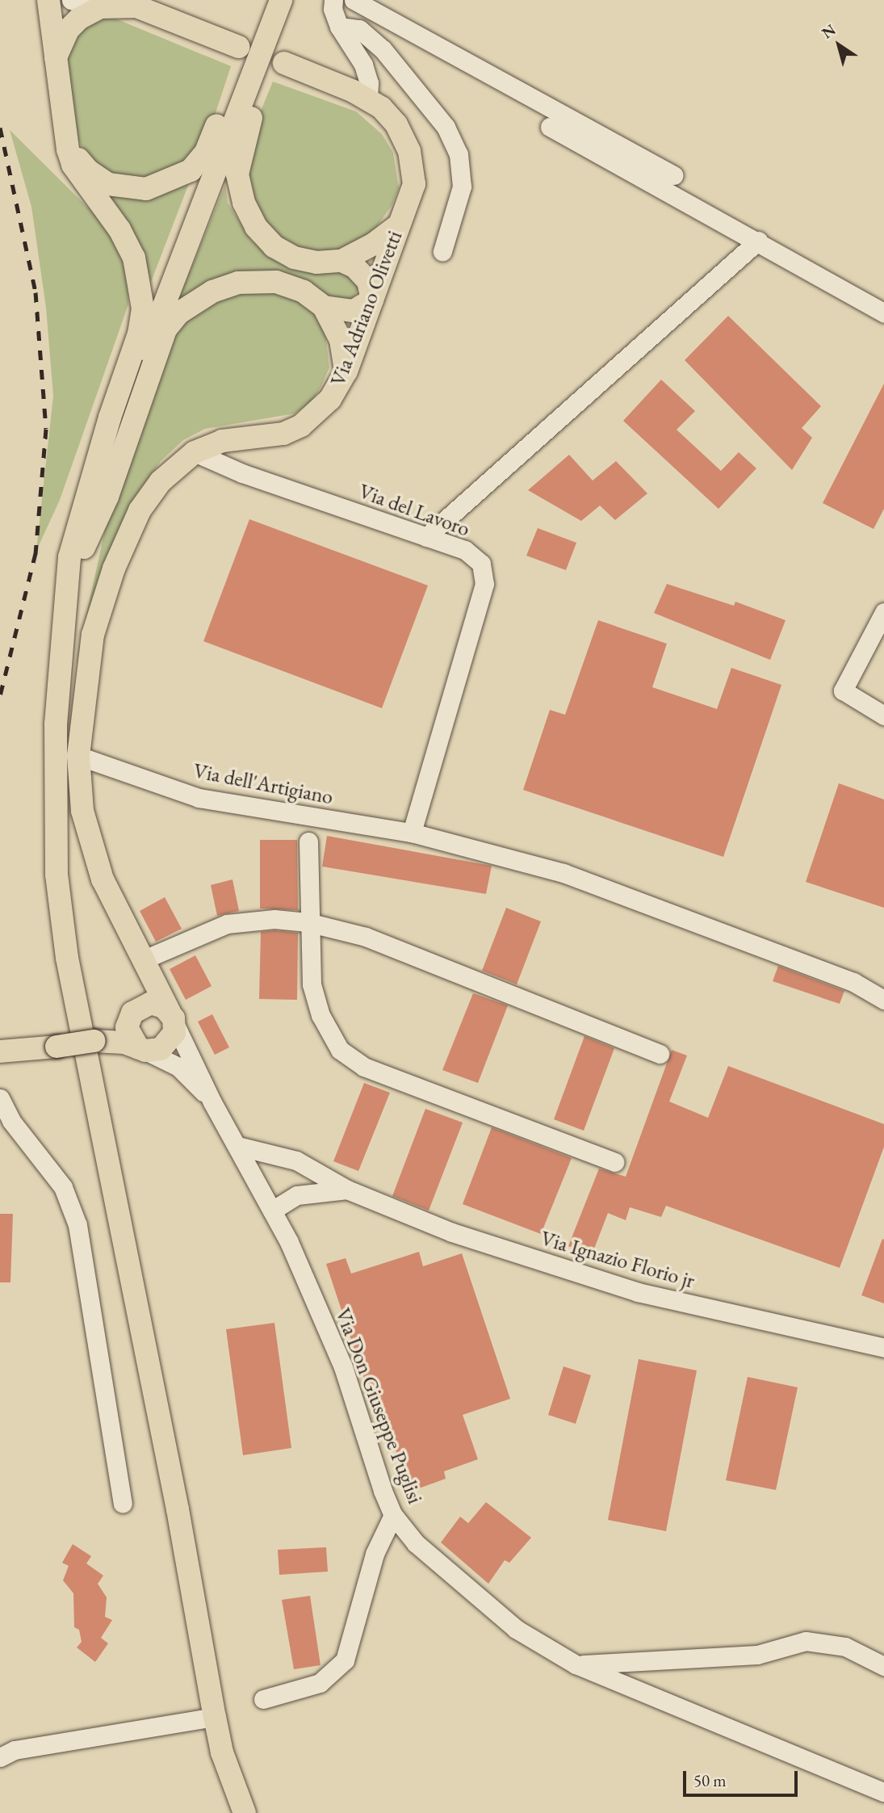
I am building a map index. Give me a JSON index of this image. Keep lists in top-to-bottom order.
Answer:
{
  "streets": {
    "main road": ["Via Adriano Olivetti"],
    "street": [
      "Via del Lavoro",
      "Via dell'Artigiano",
      "Via Ignazio Florio jr",
      "Via Don Giuseppe Puglisi"
    ]
  },
  "crossings": [
    ["Via Adriano Olivetti", "Via del Lavoro"],
    ["Via Adriano Olivetti", "Via dell'Artigiano"],
    ["Via Adriano Olivetti", "Via Don Giuseppe Puglisi"],
    ["Via del Lavoro", "Via dell'Artigiano"],
    ["Via Ignazio Florio jr", "Via Don Giuseppe Puglisi"]
  ],
  "scale_bar": "50 m",
  "north": "top left"
}
